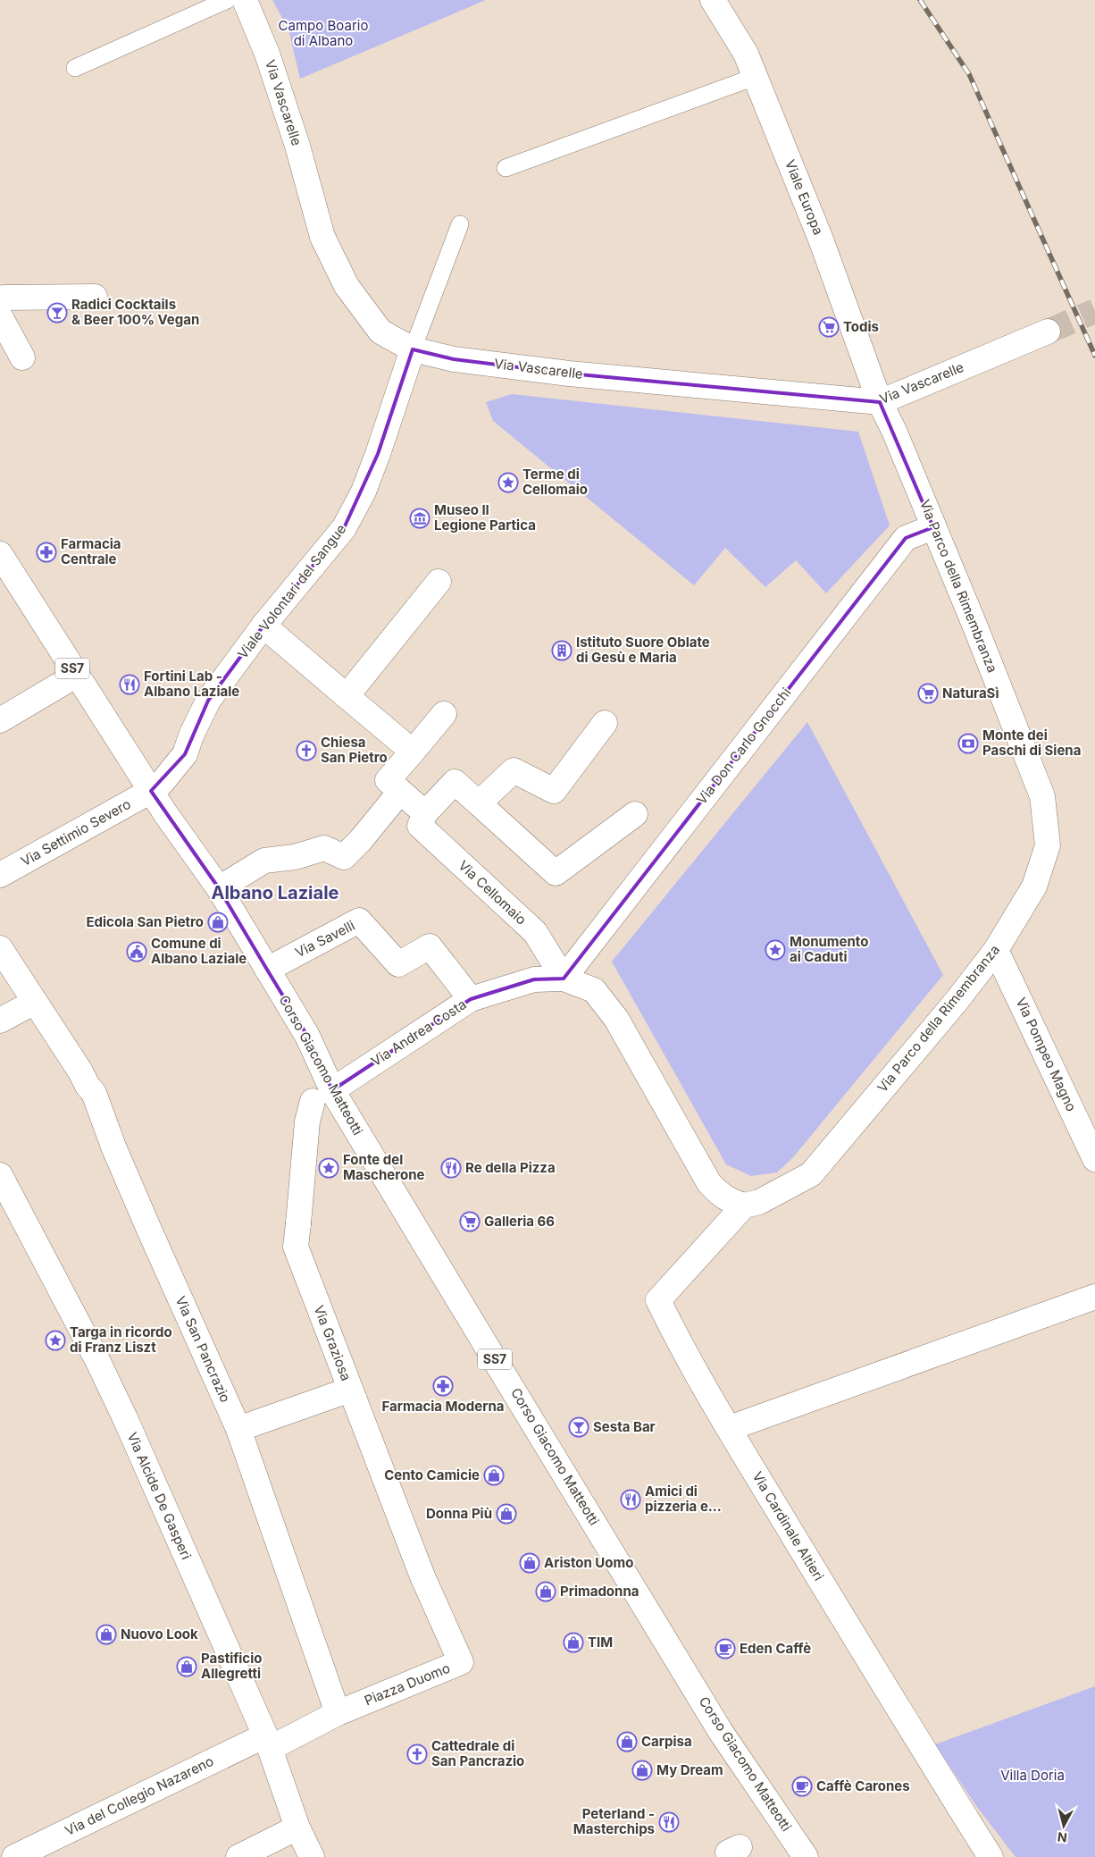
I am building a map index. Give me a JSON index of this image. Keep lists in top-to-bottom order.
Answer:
{
  "streets": {
    "street": [
      "Via Vascarelle",
      "Viale Europa",
      "Via Parco della Rimembranza",
      "Viale Volontari del Sangue",
      "SS7",
      "Via Don Carlo Gnocchi",
      "Via Settimio Severo",
      "Via Cellomaio",
      "Via Savelli",
      "Via Andrea Costa",
      "Via Pompeo Magno",
      "Corso Giacomo Matteotti",
      "Via Graziosa",
      "Via San Pancrazio",
      "Via Alcide De Gasperi",
      "Via Cardinale Altieri",
      "Piazza Duomo",
      "Via del Collegio Nazareno"
    ]
  },
  "crossings": [
    ["Via Vascarelle", "Viale Europa"],
    ["Via Vascarelle", "Via Parco della Rimembranza"],
    ["Via Vascarelle", "Viale Volontari del Sangue"],
    ["Viale Europa", "Via Parco della Rimembranza"],
    ["Via Parco della Rimembranza", "Via Don Carlo Gnocchi"],
    ["Via Parco della Rimembranza", "Via Pompeo Magno"],
    ["Via Parco della Rimembranza", "Via Cardinale Altieri"],
    ["Viale Volontari del Sangue", "SS7"],
    ["Viale Volontari del Sangue", "Via Settimio Severo"],
    ["SS7", "Via Settimio Severo"],
    ["SS7", "Corso Giacomo Matteotti"],
    ["Via Don Carlo Gnocchi", "Via Cellomaio"],
    ["Via Don Carlo Gnocchi", "Via Andrea Costa"],
    ["Via Cellomaio", "Via Andrea Costa"],
    ["Via Savelli", "Via Andrea Costa"],
    ["Via Savelli", "Corso Giacomo Matteotti"],
    ["Via Andrea Costa", "Corso Giacomo Matteotti"],
    ["Via Andrea Costa", "Via Graziosa"],
    ["Corso Giacomo Matteotti", "Via Graziosa"],
    ["Via Graziosa", "Piazza Duomo"],
    ["Via San Pancrazio", "Piazza Duomo"],
    ["Via Alcide De Gasperi", "Piazza Duomo"],
    ["Via Alcide De Gasperi", "Via del Collegio Nazareno"],
    ["Piazza Duomo", "Via del Collegio Nazareno"]
  ],
  "districts": ["Albano Laziale"],
  "parks": ["Campo Boario di Albano", "Villa Doria"],
  "places": {
    "bar": ["Radici Cocktails & Beer 100% Vegan", "Sesta Bar"],
    "supermarket": ["Todis", "NaturaSì", "Galleria 66"],
    "place": [
      "Terme di Cellomaio",
      "Monumento ai Caduti",
      "Fonte del Mascherone",
      "Targa in ricordo di Franz Liszt"
    ],
    "museum": ["Museo II Legione Partica"],
    "pharmacy": ["Farmacia Centrale", "Farmacia Moderna"],
    "building": ["Istituto Suore Oblate di Gesù e Maria"],
    "restaurant": [
      "Fortini Lab - Albano Laziale",
      "Re della Pizza",
      "Amici di pizzeria e...",
      "Peterland - Masterchips"
    ],
    "bank": ["Monte dei Paschi di Siena"],
    "church": ["Chiesa San Pietro", "Cattedrale di San Pancrazio"],
    "shop": [
      "Edicola San Pietro",
      "Cento Camicie",
      "Donna Più",
      "Ariston Uomo",
      "Primadonna",
      "Nuovo Look",
      "TIM",
      "Pastificio Allegretti",
      "Carpisa",
      "My Dream"
    ],
    "public building": ["Comune di Albano Laziale"],
    "cafe": ["Eden Caffè", "Caffè Carones"]
  },
  "north": "bottom"
}
